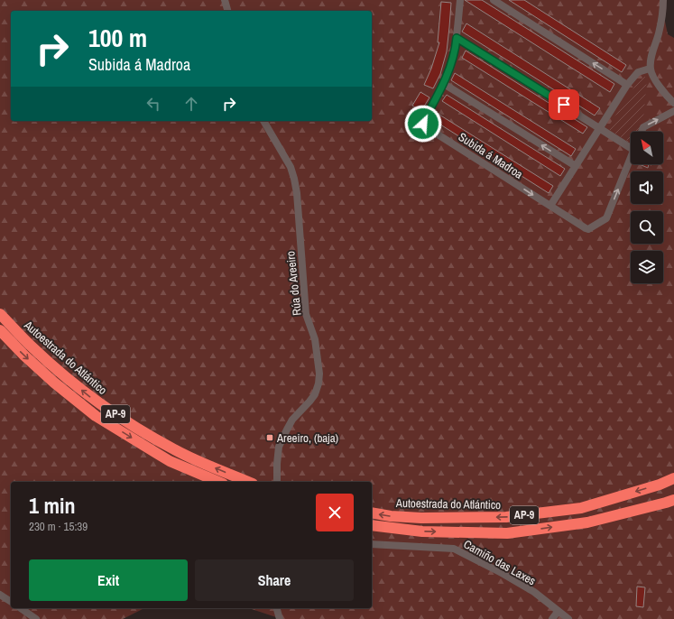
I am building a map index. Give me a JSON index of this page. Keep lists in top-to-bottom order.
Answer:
{
  "streets": {
    "highway": ["Autoestrada do Atlántico", "AP-9"],
    "street": ["Subida á Madroa", "Rúa do Areeiro", "Camiño das Laxes"]
  },
  "places": {
    "transit": ["Areeiro, (baja)"]
  },
  "north": "top left",
  "page": {
    "turn": ["100 m", "Subida á Madroa"],
    "heading": ["1 min", "230 m · 15:39"],
    "buttons": ["Exit", "Share"]
  }
}
